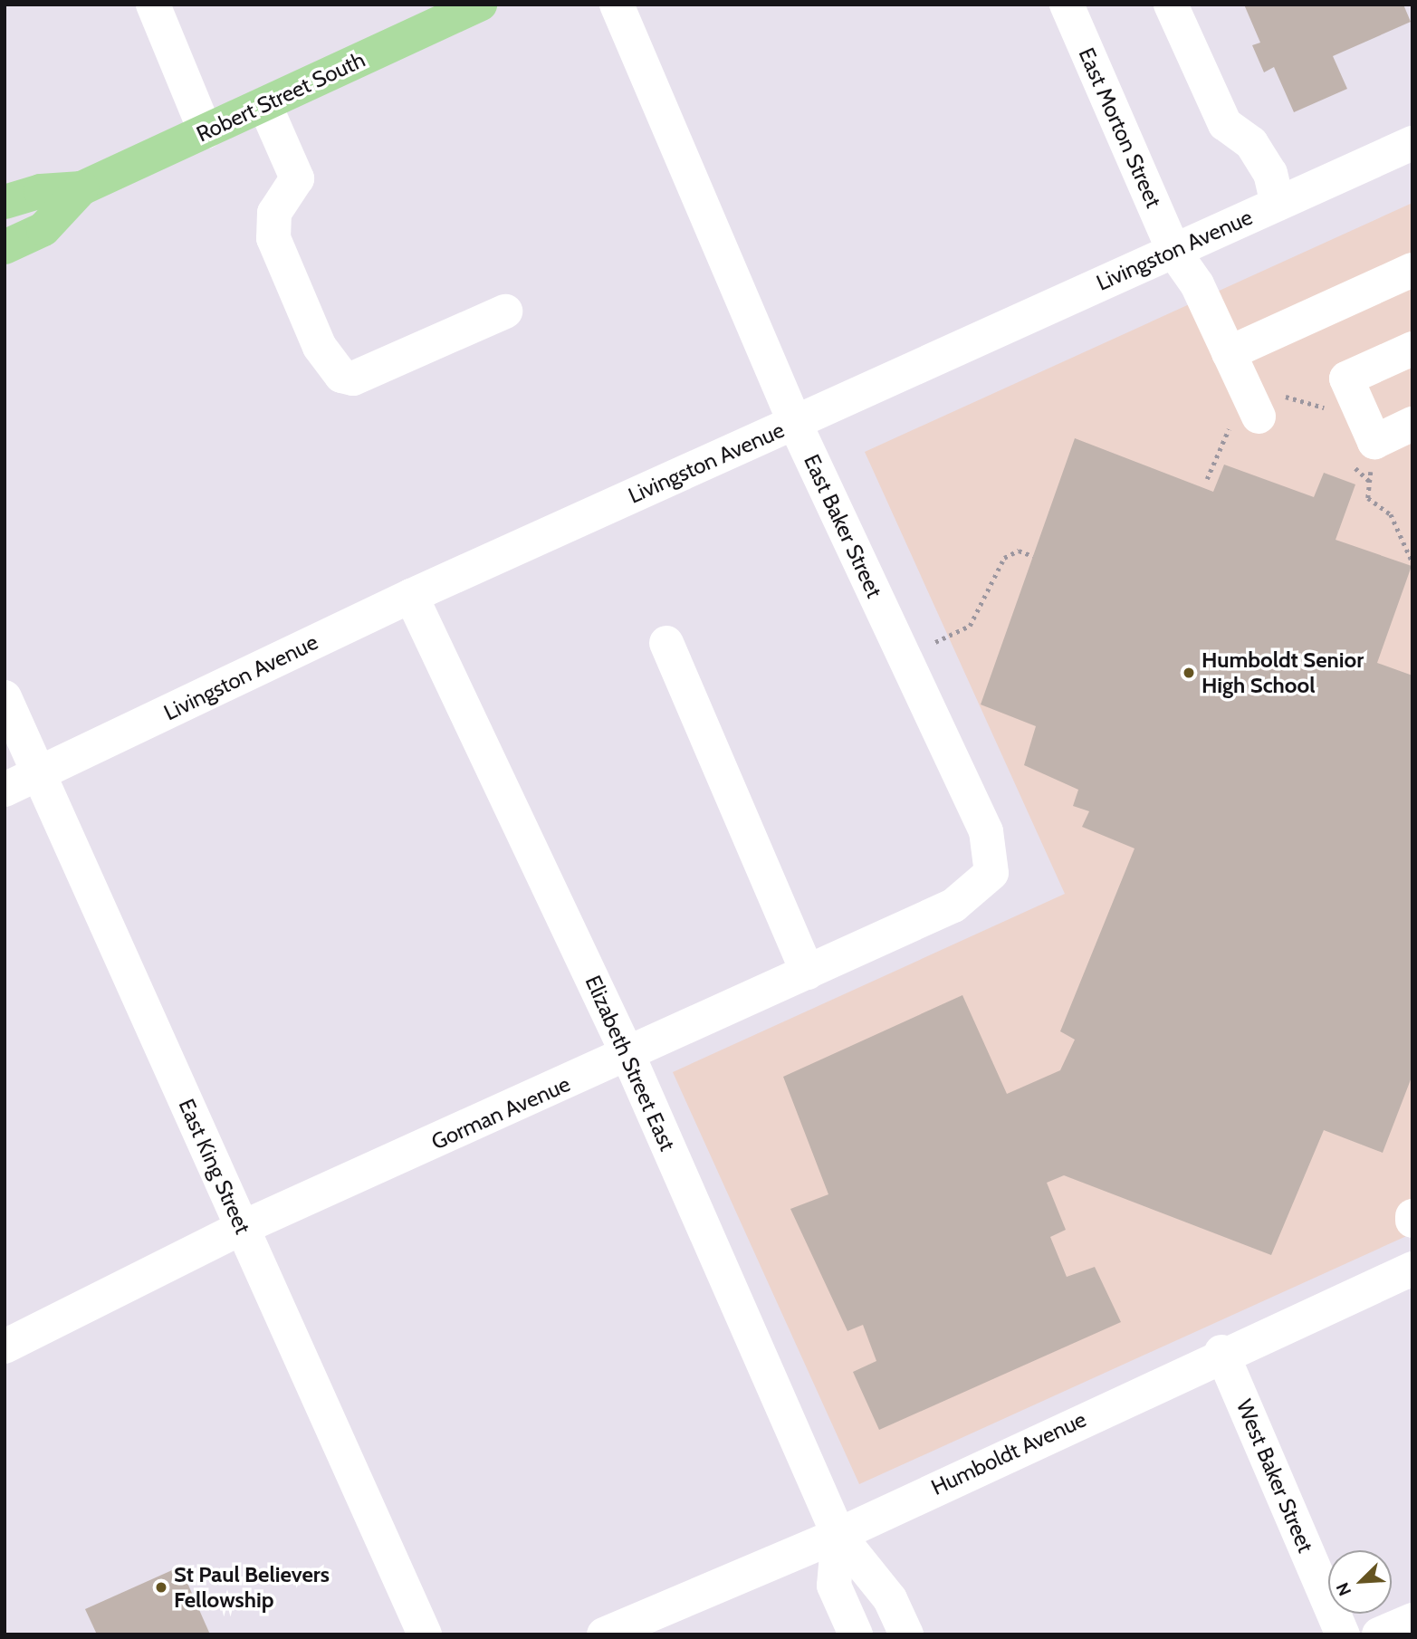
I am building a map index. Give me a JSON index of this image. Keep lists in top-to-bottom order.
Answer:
{
  "streets": {
    "main road": ["Robert Street South"],
    "street": [
      "East Morton Street",
      "Livingston Avenue",
      "East Baker Street",
      "Elizabeth Street East",
      "Gorman Avenue",
      "East King Street",
      "Humboldt Avenue",
      "West Baker Street"
    ]
  },
  "crossings": [
    ["East Morton Street", "Livingston Avenue"],
    ["Livingston Avenue", "East Baker Street"],
    ["Livingston Avenue", "Elizabeth Street East"],
    ["Livingston Avenue", "East King Street"],
    ["East Baker Street", "Gorman Avenue"],
    ["Elizabeth Street East", "Gorman Avenue"],
    ["Elizabeth Street East", "Humboldt Avenue"],
    ["Gorman Avenue", "East King Street"],
    ["Humboldt Avenue", "West Baker Street"]
  ],
  "places": ["Humboldt Senior High School", "St Paul Believers Fellowship"],
  "north": "bottom left"
}
